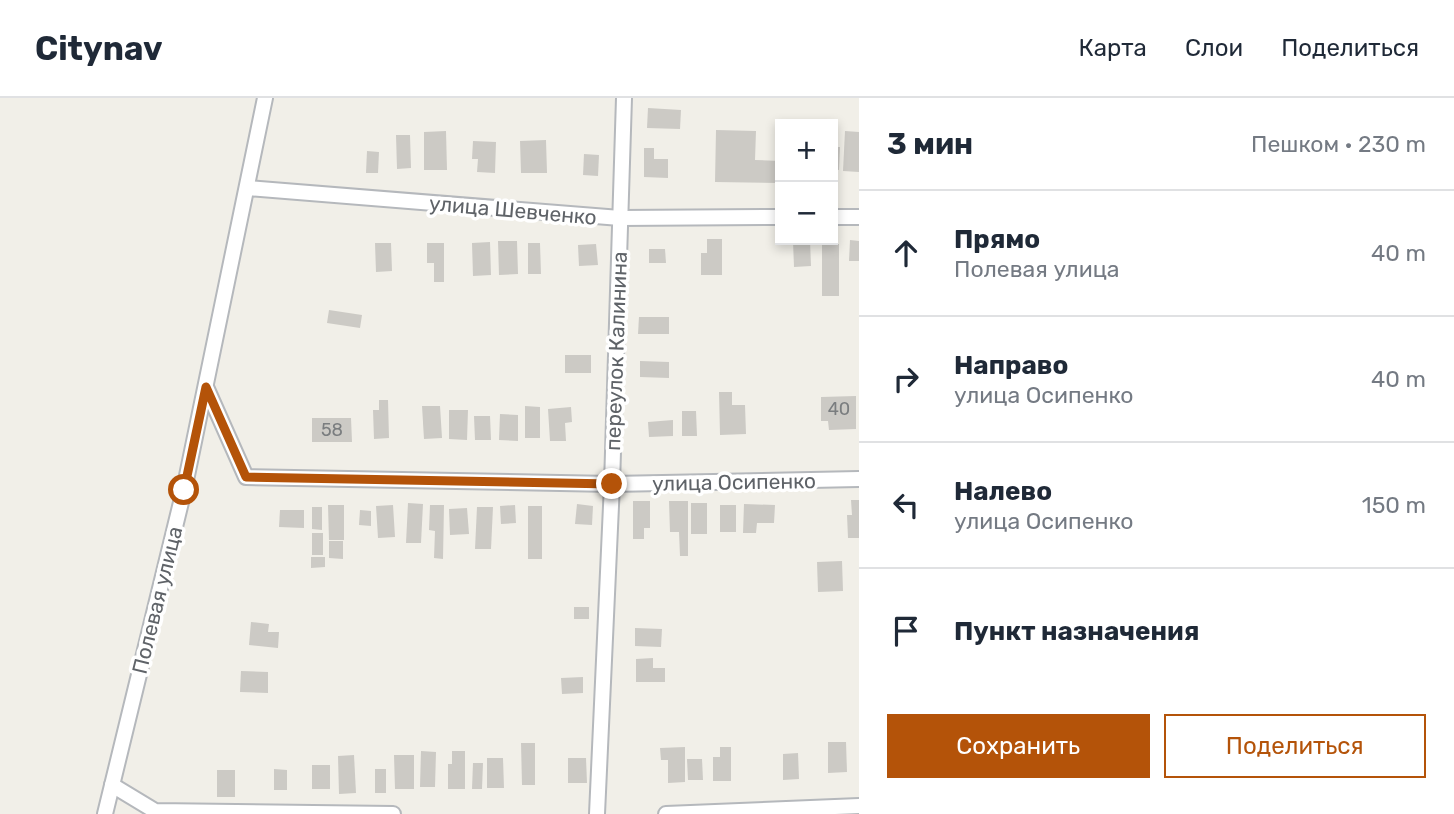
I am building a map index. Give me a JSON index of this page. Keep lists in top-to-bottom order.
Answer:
{
  "streets": {
    "street": [
      "улица Шевченко",
      "переулок Калинина",
      "улица Осипенко",
      "Полевая улица"
    ]
  },
  "crossings": [
    ["улица Шевченко", "переулок Калинина"],
    ["улица Шевченко", "Полевая улица"],
    ["переулок Калинина", "улица Осипенко"],
    ["улица Осипенко", "Полевая улица"]
  ],
  "house_numbers": ["40", "58"],
  "page": {
    "header": "Citynav",
    "nav": ["Карта", "Слои", "Поделиться"],
    "heading": ["3 мин", "Пешком · 230 m"],
    "map_buttons": ["+", "−"],
    "list": [
      ["Прямо", "Полевая улица", "40 m"],
      ["Направо", "улица Осипенко", "40 m"],
      ["Налево", "улица Осипенко", "150 m"],
      "Пункт назначения"
    ],
    "buttons": ["Сохранить", "Поделиться"]
  }
}
